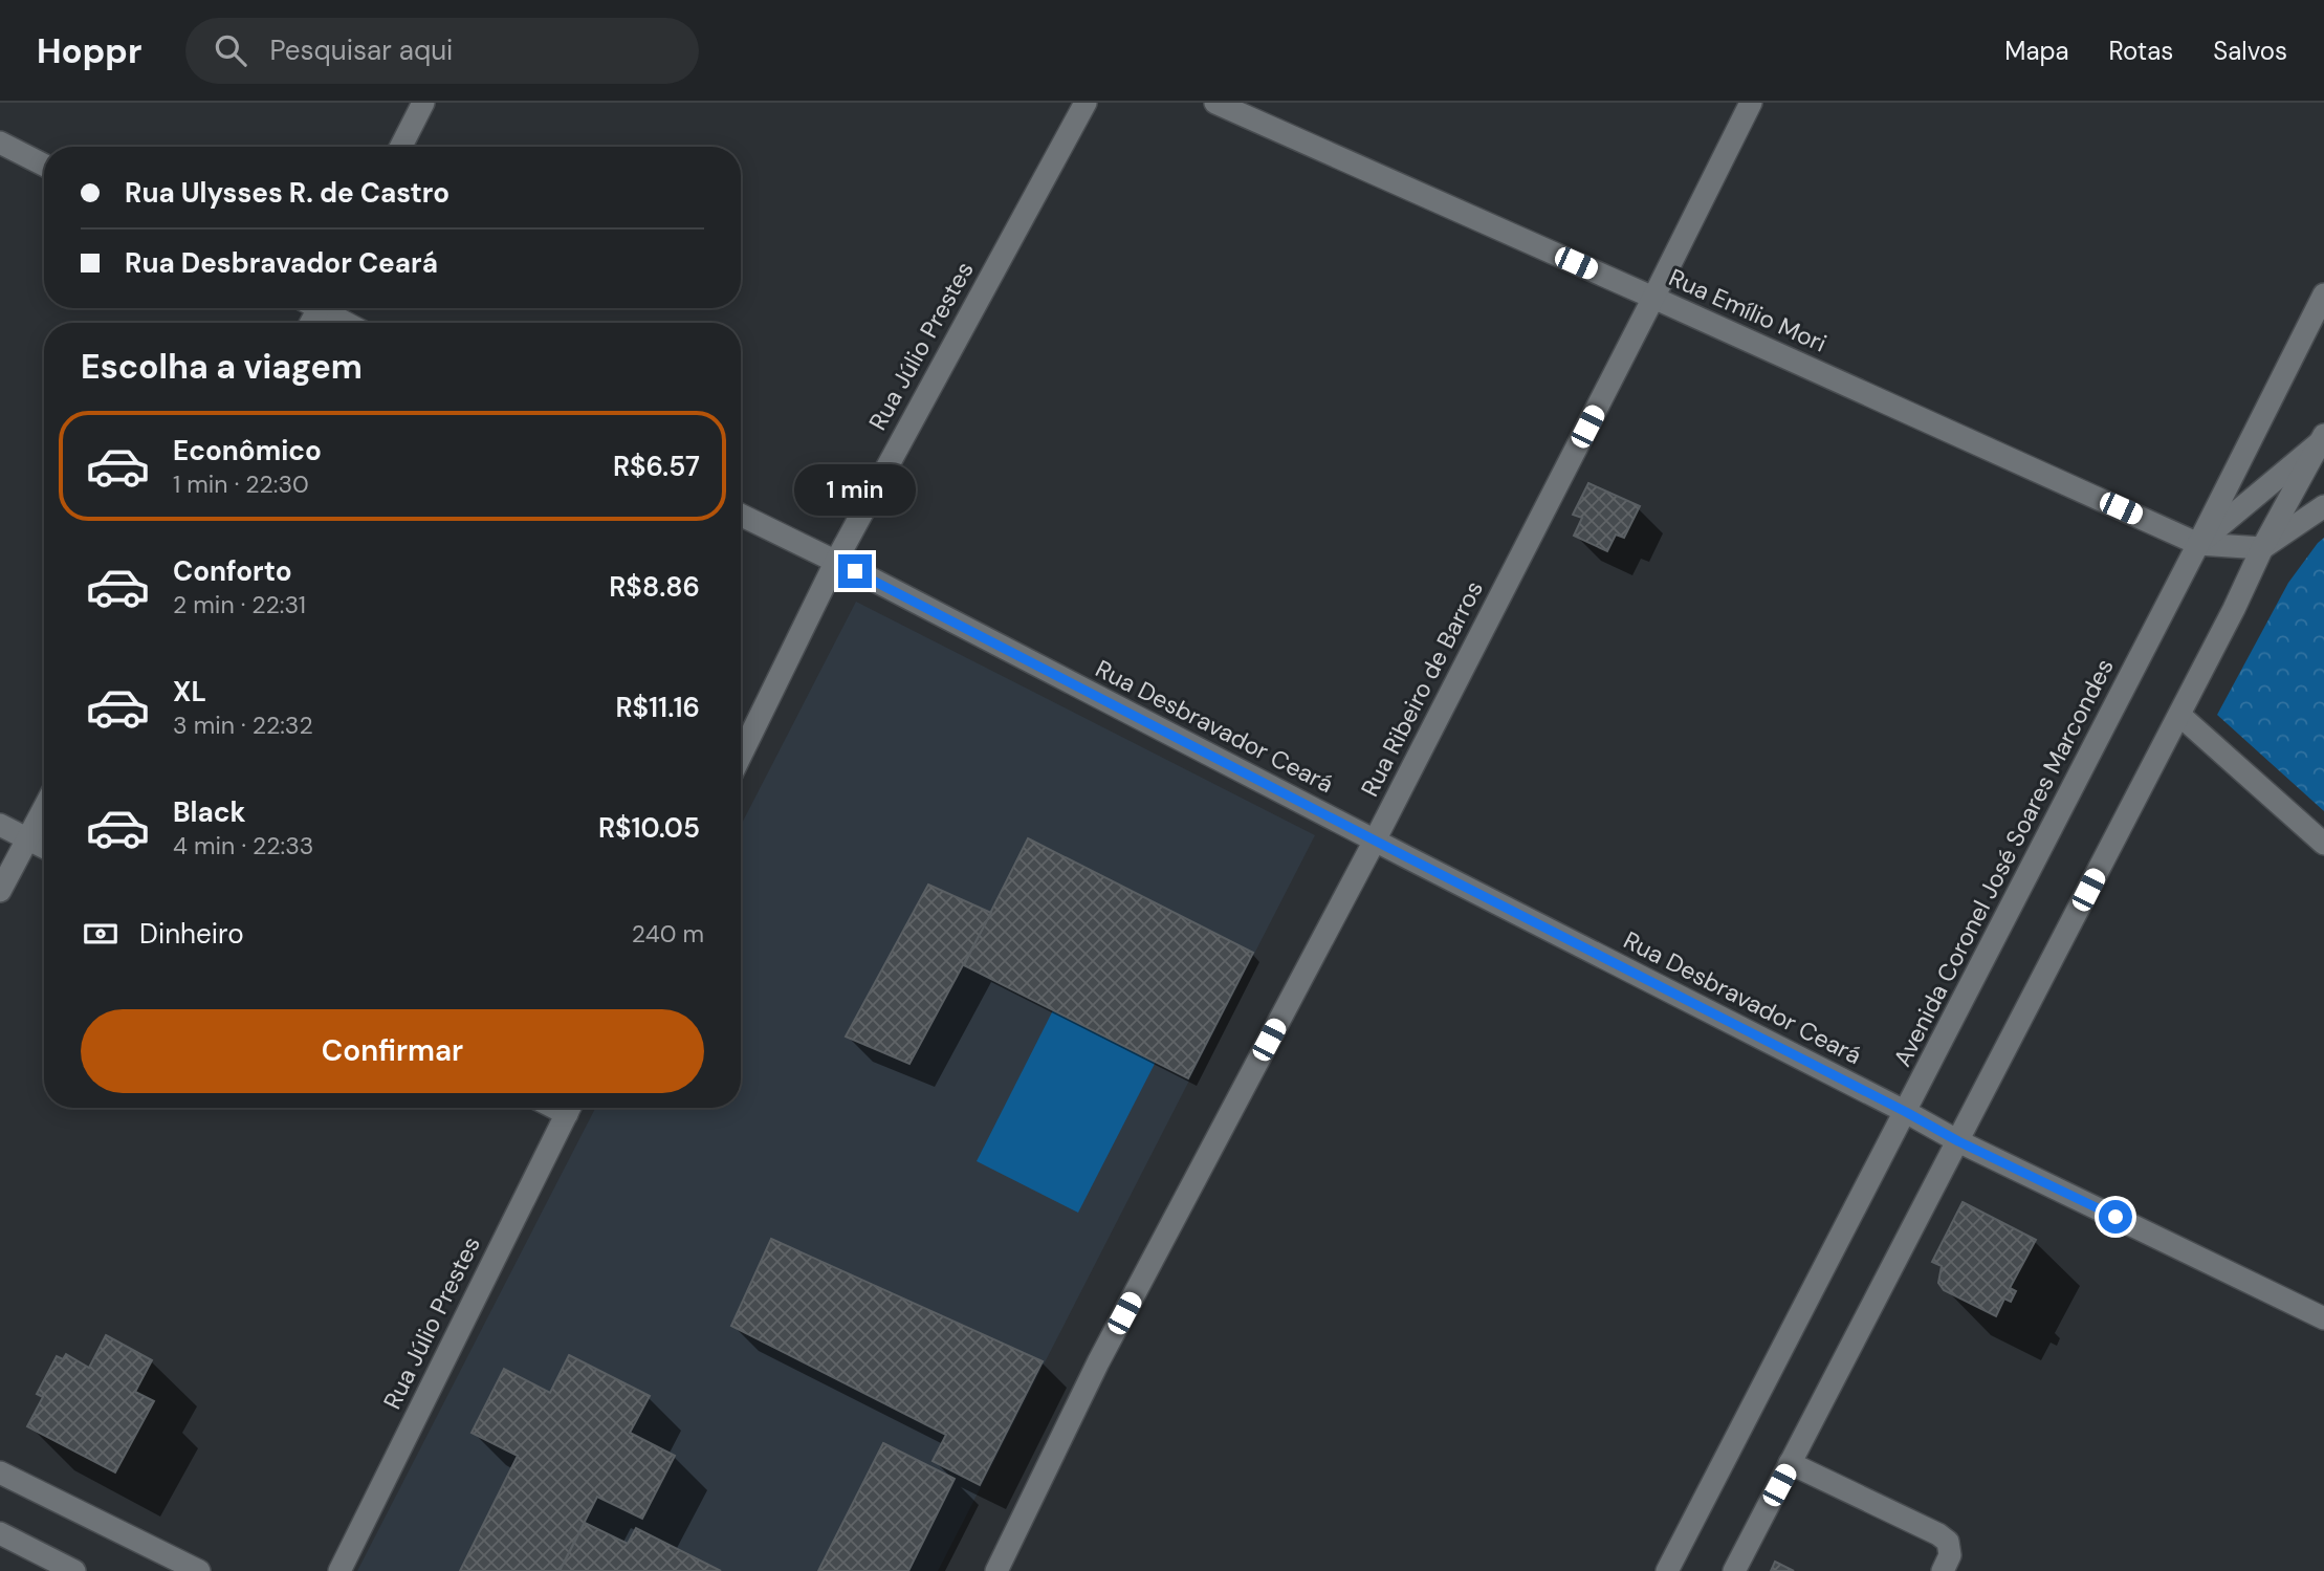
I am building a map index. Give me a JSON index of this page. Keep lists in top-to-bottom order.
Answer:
{
  "streets": {
    "street": [
      "Rua Emílio Mori",
      "Rua Júlio Prestes",
      "Rua Ribeiro de Barros",
      "Rua Desbravador Ceará",
      "Avenida Coronel José Soares Marcondes"
    ]
  },
  "crossings": [
    ["Rua Emílio Mori", "Rua Ribeiro de Barros"],
    ["Rua Emílio Mori", "Avenida Coronel José Soares Marcondes"],
    ["Rua Júlio Prestes", "Rua Desbravador Ceará"],
    ["Rua Ribeiro de Barros", "Rua Desbravador Ceará"],
    ["Rua Desbravador Ceará", "Avenida Coronel José Soares Marcondes"]
  ],
  "page": {
    "header": "Hoppr",
    "search": "Pesquisar aqui",
    "nav": ["Mapa", "Rotas", "Salvos"],
    "banner": ["Rua Ulysses R. de Castro", "Rua Desbravador Ceará"],
    "heading": "Escolha a viagem",
    "list": [
      {
        "name": "Econômico",
        "note": "1 min · 22:30",
        "value": "R$6.57"
      },
      {
        "name": "Conforto",
        "note": "2 min · 22:31",
        "value": "R$8.86"
      },
      {
        "name": "XL",
        "note": "3 min · 22:32",
        "value": "R$11.16"
      },
      {
        "name": "Black",
        "note": "4 min · 22:33",
        "value": "R$10.05"
      }
    ],
    "bubble": "1 min",
    "pay": ["Dinheiro", "240 m"],
    "buttons": "Confirmar"
  }
}
